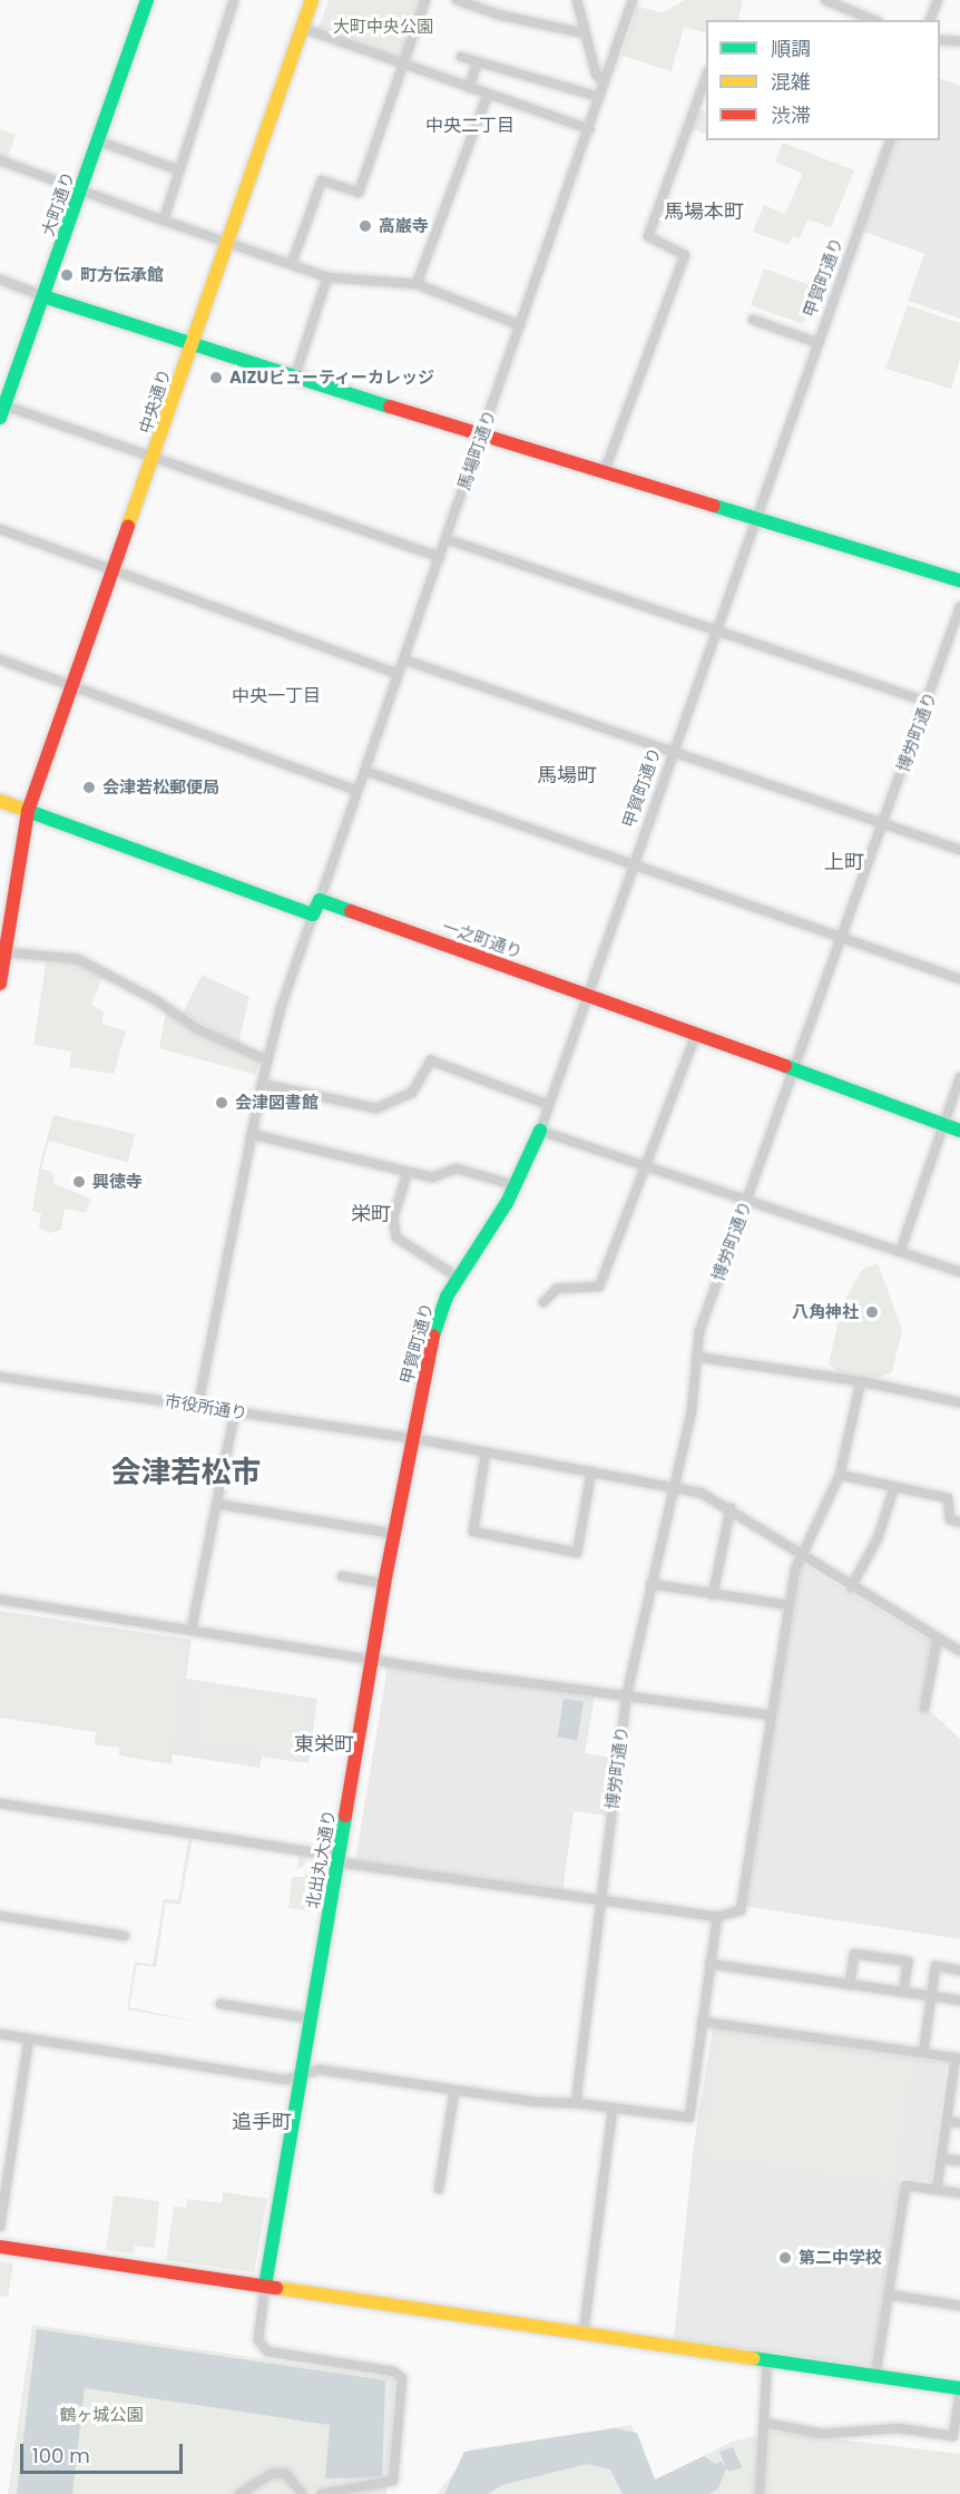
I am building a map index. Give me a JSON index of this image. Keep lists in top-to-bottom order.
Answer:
{
  "streets": {
    "main road": [
      "大町通り",
      "甲賀町通り",
      "中央通り",
      "一之町通り",
      "北出丸大通り"
    ],
    "street": ["馬場町通り", "博労町通り", "市役所通り"]
  },
  "crossings": [
    ["甲賀町通り", "一之町通り"],
    ["甲賀町通り", "市役所通り"],
    ["甲賀町通り", "北出丸大通り"],
    ["馬場町通り", "一之町通り"],
    ["博労町通り", "一之町通り"],
    ["博労町通り", "市役所通り"],
    ["市役所通り", "北出丸大通り"]
  ],
  "districts": [
    "中央二丁目",
    "馬場本町",
    "中央一丁目",
    "馬場町",
    "上町",
    "栄町",
    "会津若松市",
    "東栄町",
    "追手町"
  ],
  "parks": ["大町中央公園", "鶴ヶ城公園"],
  "places": [
    "高巌寺",
    "町方伝承館",
    "AIZUビューティーカレッジ",
    "会津若松郵便局",
    "会津図書館",
    "興徳寺",
    "八角神社",
    "第二中学校"
  ],
  "legend": ["順調", "混雑", "渋滞"],
  "scale_bar": "100 m"
}
